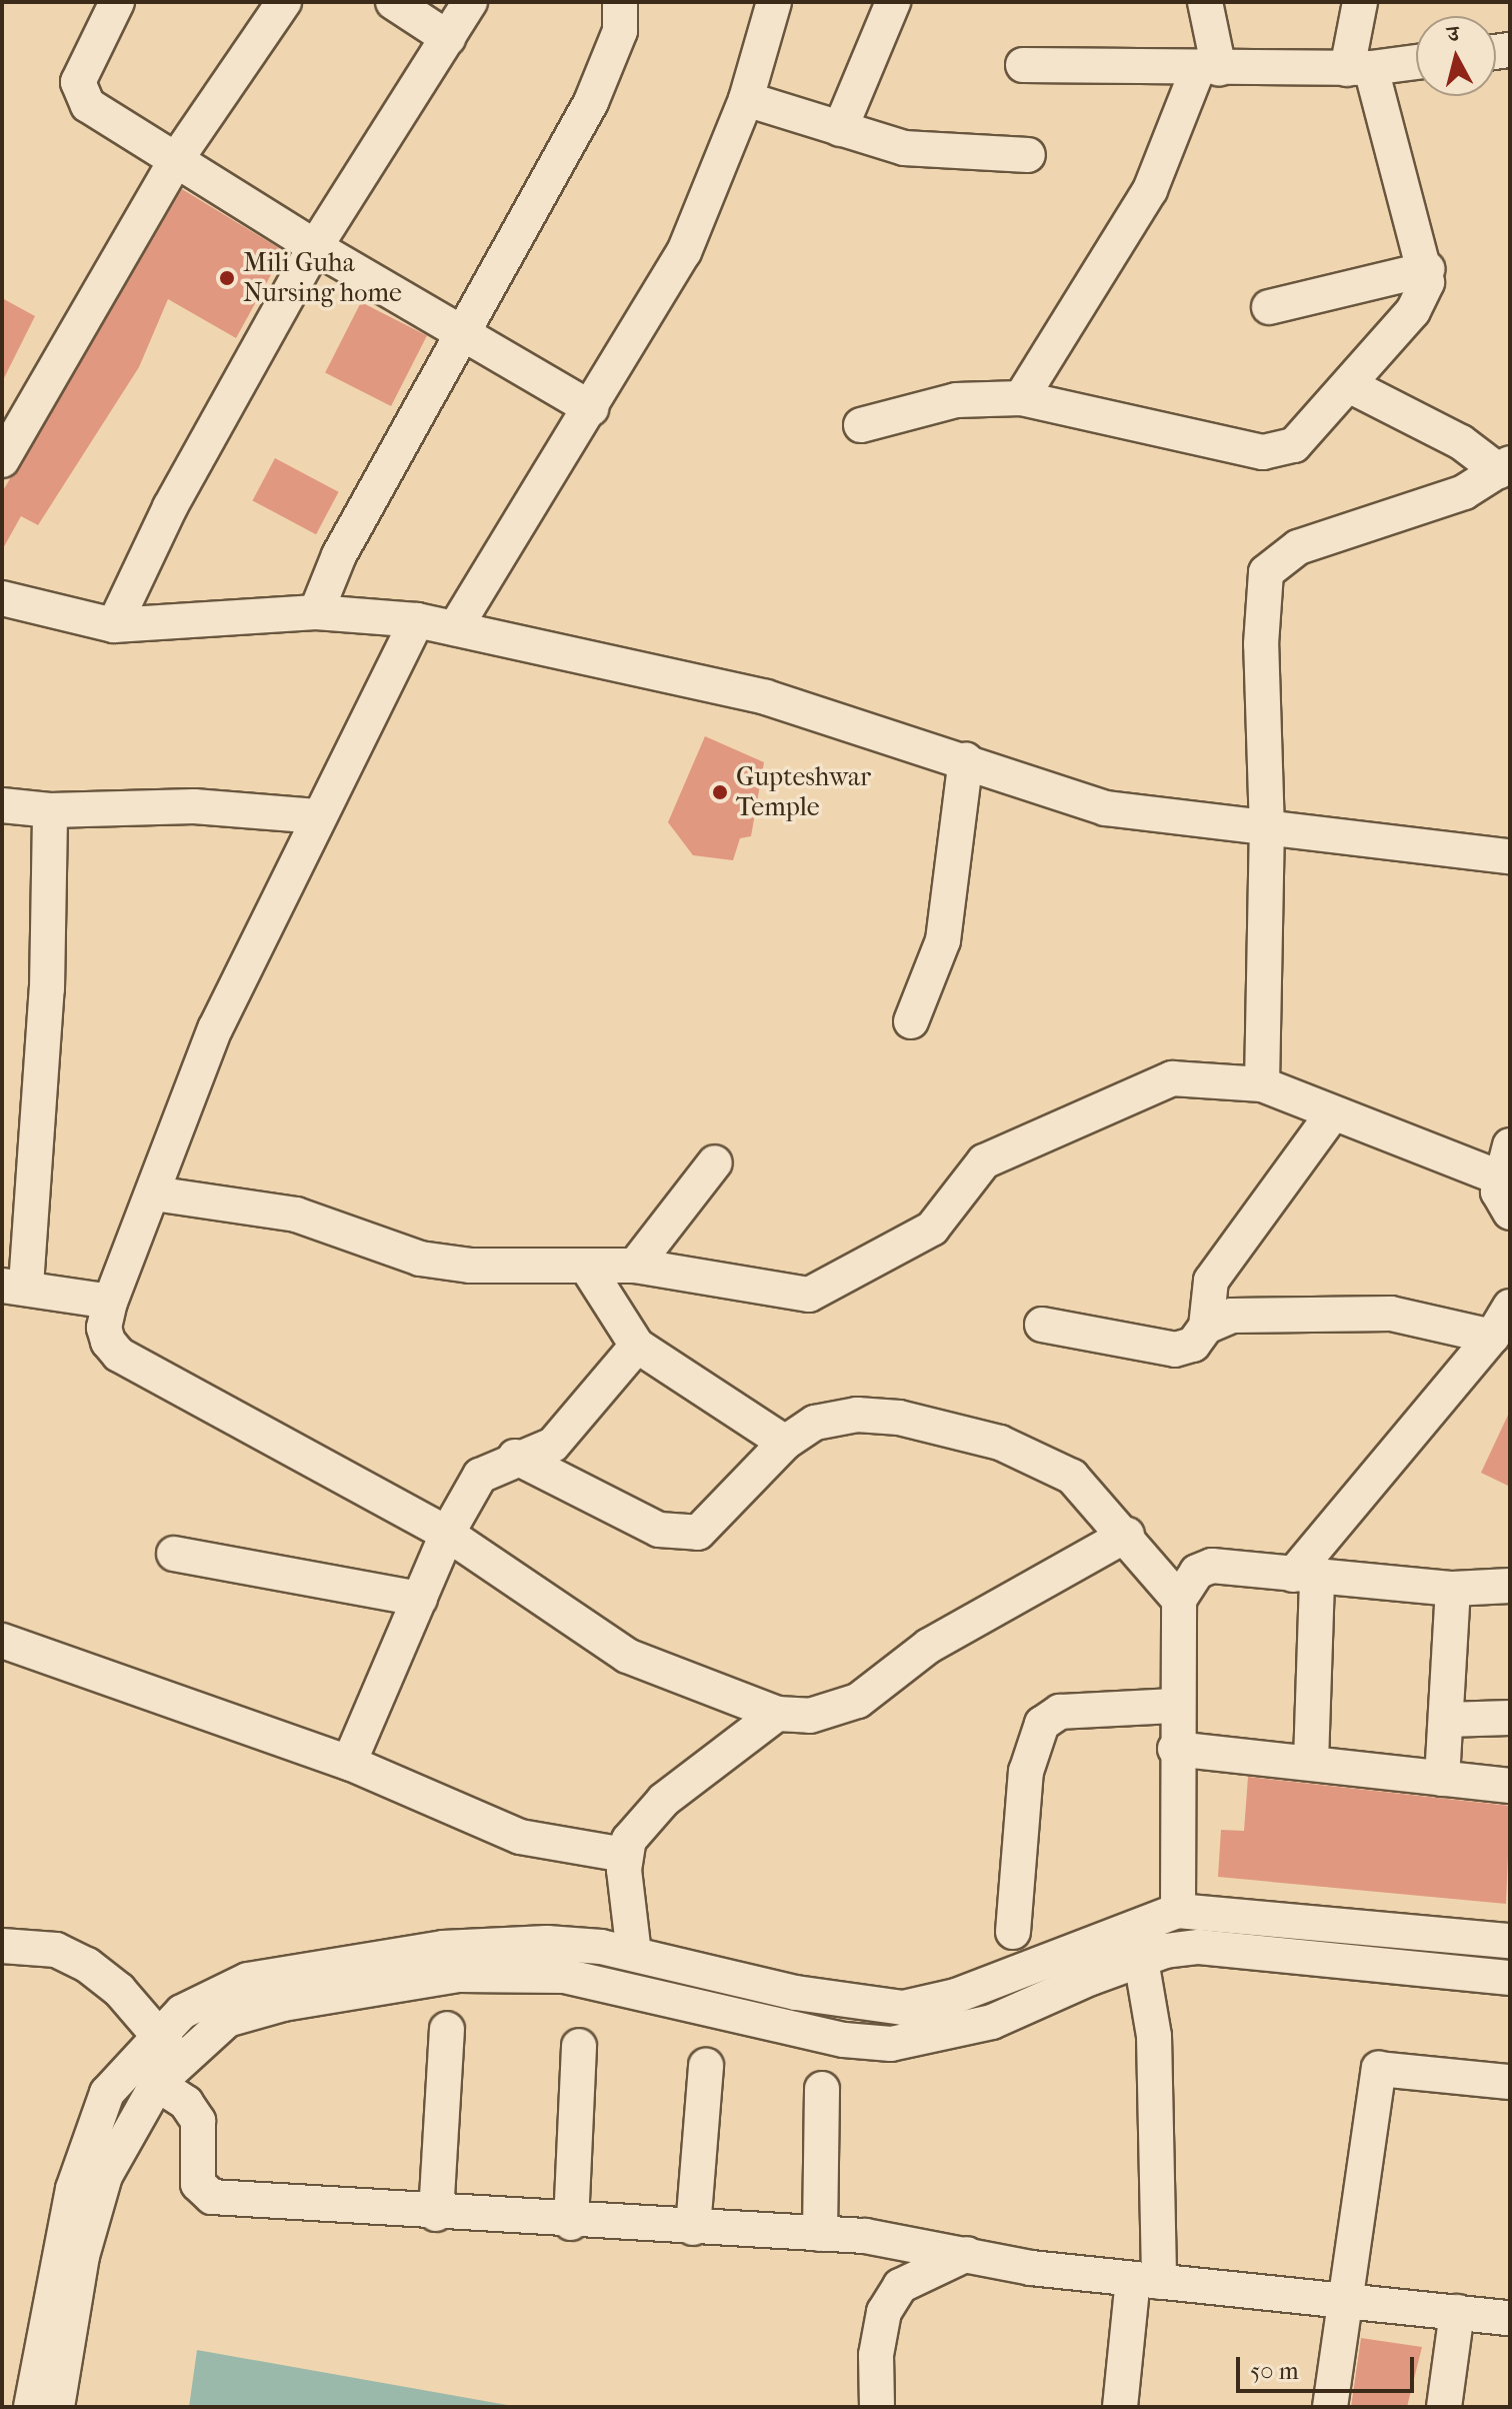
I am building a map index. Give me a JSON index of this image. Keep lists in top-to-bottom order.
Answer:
{
  "places": ["Mili Guha Nursing home", "Gupteshwar Temple"],
  "scale_bar": "50 m",
  "north": "top"
}
